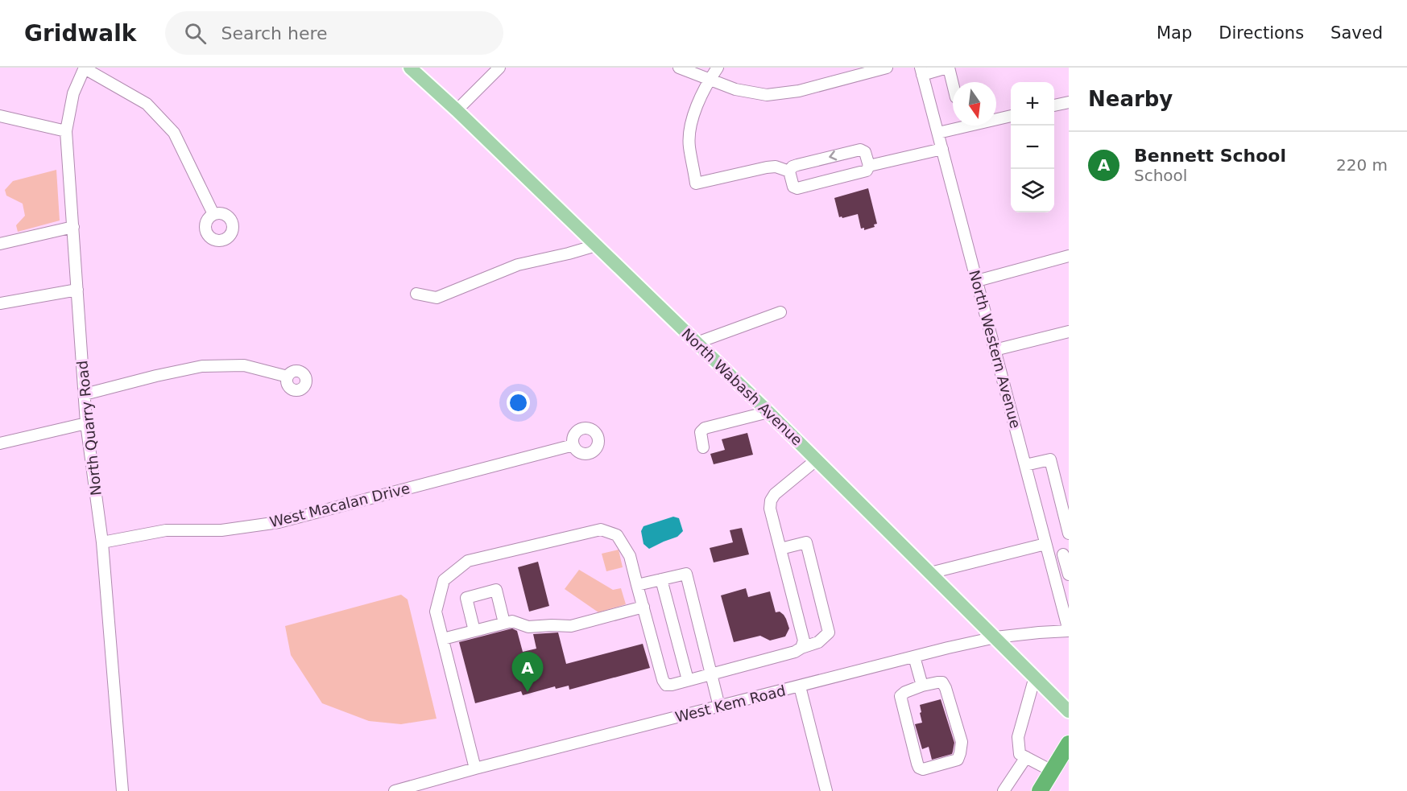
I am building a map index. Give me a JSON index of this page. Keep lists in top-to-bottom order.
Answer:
{
  "streets": {
    "main road": ["North Wabash Avenue"],
    "street": [
      "North Western Avenue",
      "North Quarry Road",
      "West Macalan Drive",
      "West Kem Road"
    ]
  },
  "crossings": [
    ["North Western Avenue", "West Kem Road"],
    ["North Wabash Avenue", "West Kem Road"],
    ["North Quarry Road", "West Macalan Drive"]
  ],
  "north": "bottom",
  "page": {
    "header": "Gridwalk",
    "search": "Search here",
    "nav": ["Map", "Directions", "Saved"],
    "heading": "Nearby",
    "map_buttons": ["+", "−"],
    "list": [
      {
        "mark": "A",
        "name": "Bennett School",
        "note": "School",
        "value": "220 m"
      }
    ],
    "pins": "A"
  }
}
